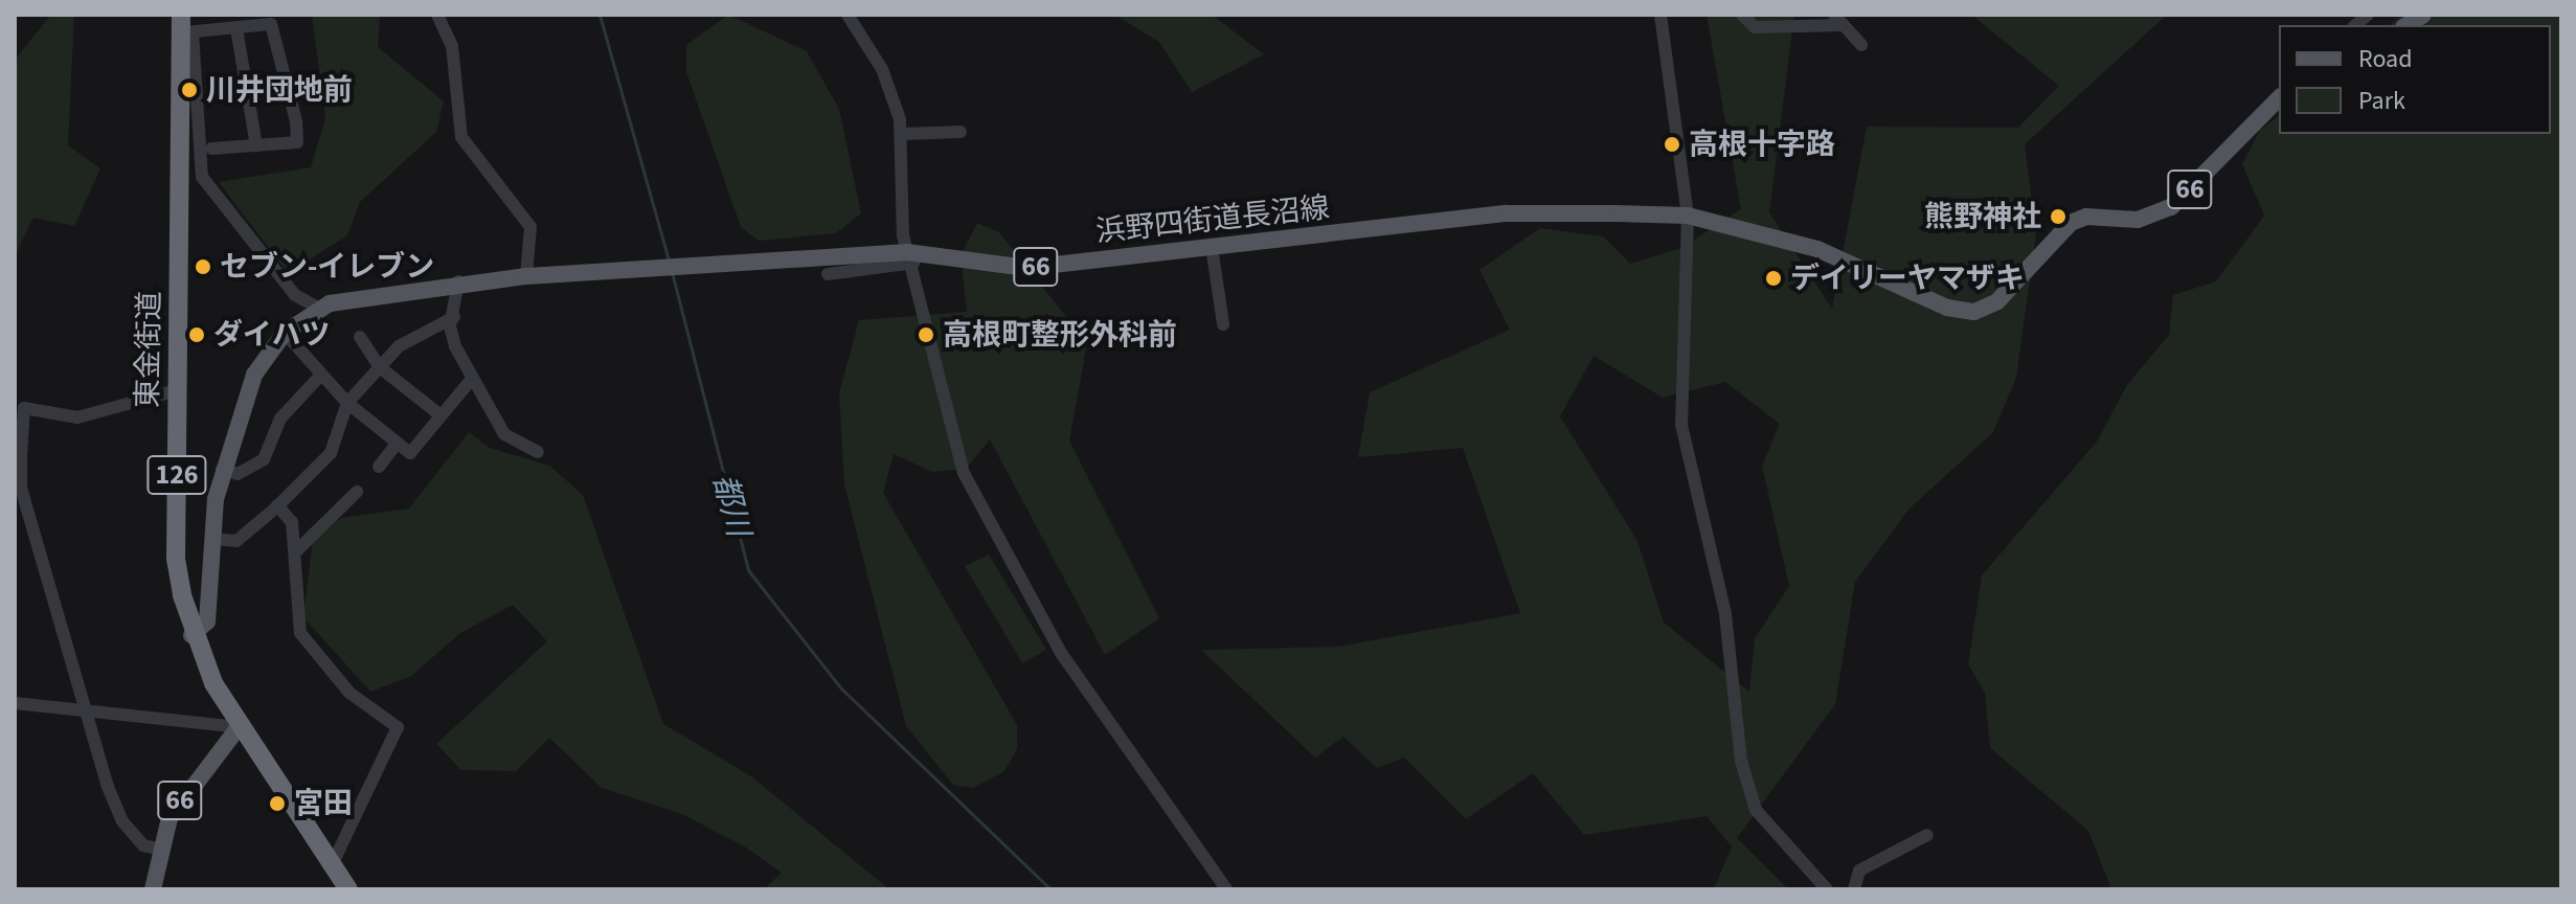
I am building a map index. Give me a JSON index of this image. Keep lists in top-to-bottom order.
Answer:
{
  "streets": {
    "highway": ["東金街道", "126"],
    "main road": ["66", "浜野四街道長沼線"]
  },
  "crossings": [
    ["66", "東金街道"],
    ["浜野四街道長沼線", "東金街道"]
  ],
  "water": ["都川"],
  "places": [
    "川井団地前",
    "高根十字路",
    "熊野神社",
    "セブン-イレブン",
    "デイリーヤマザキ",
    "ダイハツ",
    "高根町整形外科前",
    "宮田"
  ],
  "legend": ["Road", "Park"]
}
